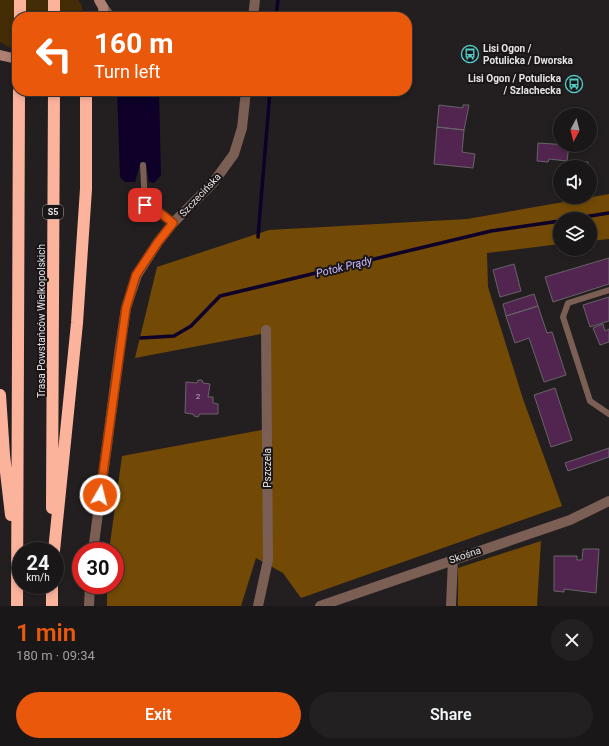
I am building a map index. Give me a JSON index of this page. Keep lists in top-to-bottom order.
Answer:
{
  "streets": {
    "highway": ["S5", "Trasa Powstańców Wielkopolskich"],
    "street": ["Szczecińska", "Pszczela", "Skośna"]
  },
  "water": ["Potok Prądy"],
  "places": {
    "bus stop": ["Lisi Ogon / Potulicka / Dworska", "Lisi Ogon / Potulicka / Szlachecka"]
  },
  "house_numbers": ["2"],
  "north": "bottom",
  "page": {
    "turn": ["160 m", "Turn left"],
    "speed": "24 km/h",
    "limit": "30",
    "heading": ["1 min", "180 m · 09:34"],
    "buttons": ["Exit", "Share"]
  }
}
